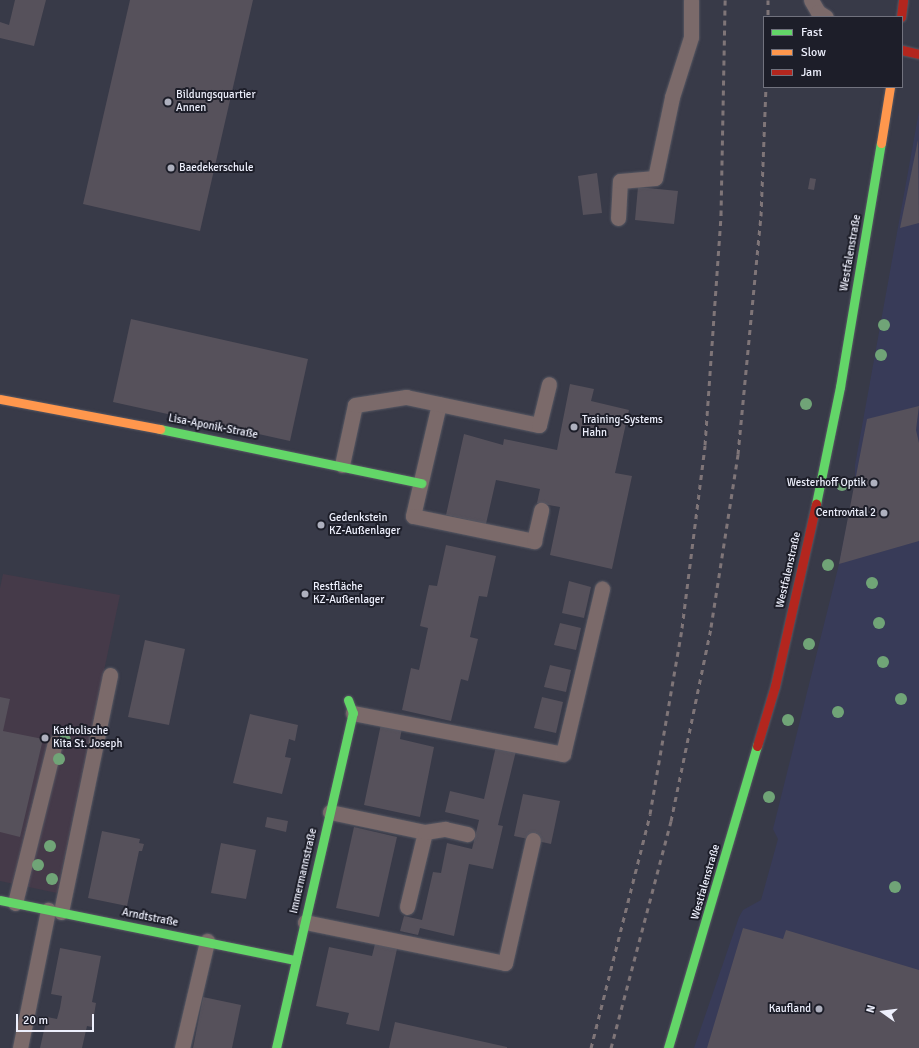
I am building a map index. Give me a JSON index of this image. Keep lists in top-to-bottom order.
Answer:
{
  "streets": {
    "street": [
      "Westfalenstraße",
      "Lisa-Aponik-Straße",
      "Immermannstraße",
      "Arndtstraße"
    ]
  },
  "crossings": [
    ["Immermannstraße", "Arndtstraße"]
  ],
  "places": [
    "Bildungsquartier Annen",
    "Baedekerschule",
    "Training-Systems Hahn",
    "Westerhoff Optik",
    "Centrovital 2",
    "Gedenkstein KZ-Außenlager",
    "Restfläche KZ-Außenlager",
    "Katholische Kita St. Joseph",
    "Kaufland"
  ],
  "legend": ["Fast", "Slow", "Jam"],
  "scale_bar": "20 m",
  "north": "left"
}
